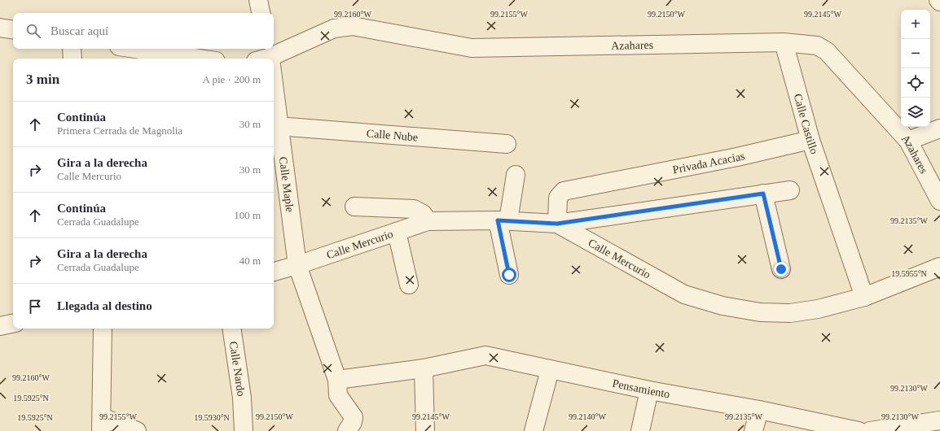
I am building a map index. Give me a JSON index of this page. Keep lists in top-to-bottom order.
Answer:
{
  "streets": {
    "street": [
      "Azahares",
      "Calle Castillo",
      "Calle Nube",
      "Privada Acacias",
      "Calle Maple",
      "Calle Mercurio",
      "Calle Nardo",
      "Pensamiento"
    ]
  },
  "crossings": [
    ["Azahares", "Calle Castillo"],
    ["Calle Castillo", "Privada Acacias"],
    ["Calle Castillo", "Calle Mercurio"],
    ["Calle Nube", "Calle Maple"],
    ["Privada Acacias", "Calle Mercurio"],
    ["Calle Maple", "Calle Mercurio"],
    ["Calle Maple", "Pensamiento"]
  ],
  "page": {
    "map_buttons": ["+", "−"],
    "search": "Buscar aquí",
    "heading": ["3 min", "A pie · 200 m"],
    "list": [
      ["Continúa", "Primera Cerrada de Magnolia", "30 m"],
      ["Gira a la derecha", "Calle Mercurio", "30 m"],
      ["Continúa", "Cerrada Guadalupe", "100 m"],
      ["Gira a la derecha", "Cerrada Guadalupe", "40 m"],
      "Llegada al destino"
    ]
  },
  "coordinates": [
    "99.2160°W",
    "99.2155°W",
    "99.2150°W",
    "99.2145°W",
    "99.2135°W",
    "19.5955°N",
    "99.2130°W",
    "19.5925°N",
    "99.2140°W",
    "19.5930°N"
  ]
}
